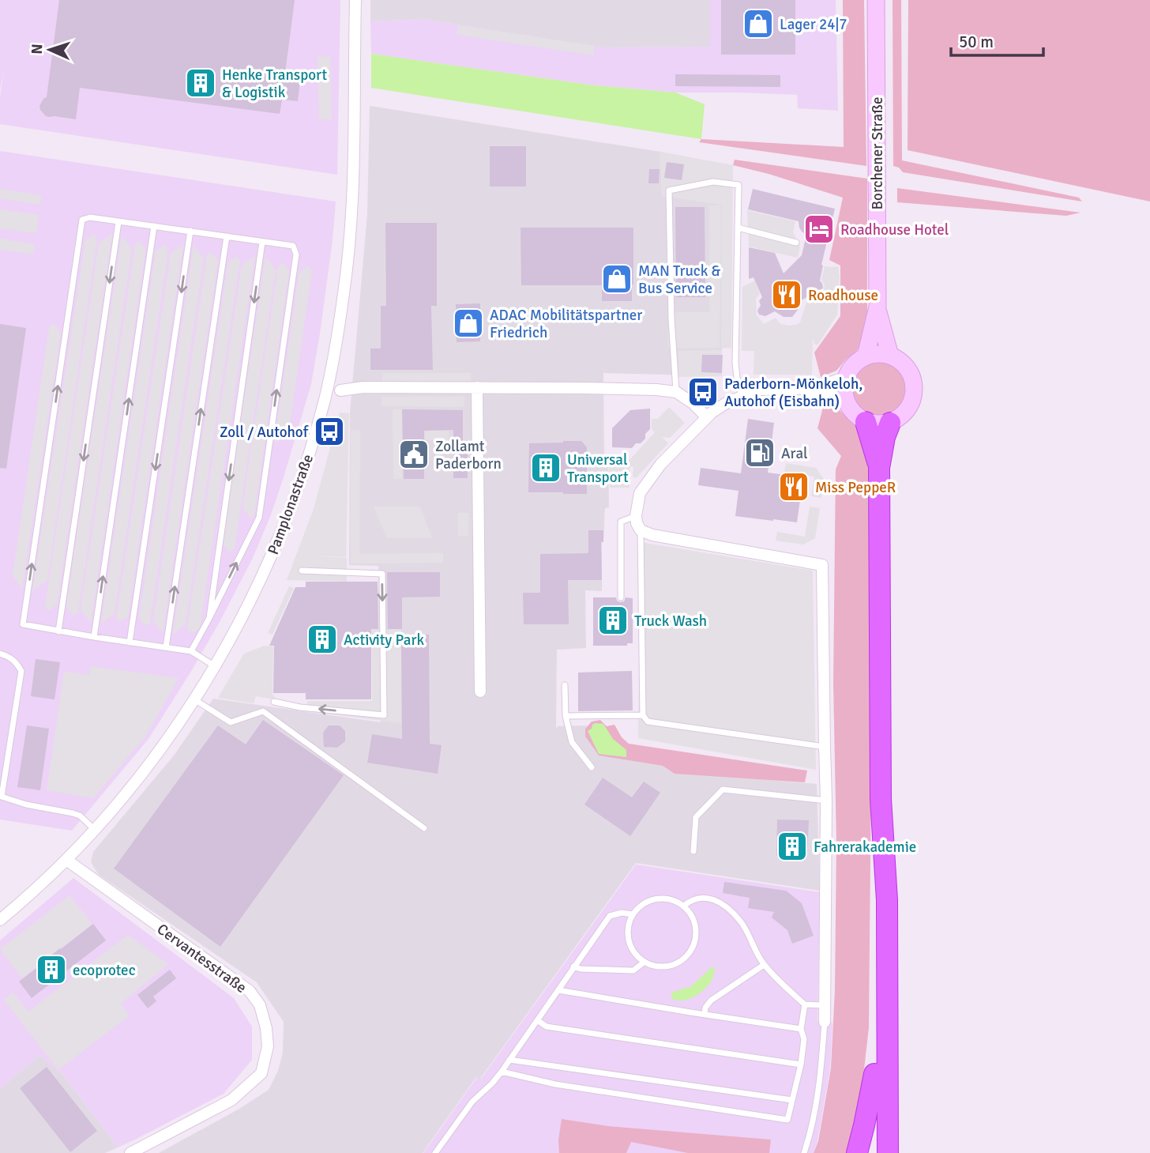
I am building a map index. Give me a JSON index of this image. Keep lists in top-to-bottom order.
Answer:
{
  "streets": {
    "main road": ["Borchener Straße"],
    "street": ["Pamplonastraße", "Cervantesstraße"]
  },
  "crossings": [
    ["Pamplonastraße", "Cervantesstraße"]
  ],
  "places": {
    "shop": ["Lager 24|7", "MAN Truck & Bus Service", "ADAC Mobilitätspartner Friedrich"],
    "building": [
      "Henke Transport & Logistik",
      "Universal Transport",
      "Truck Wash",
      "Activity Park",
      "Fahrerakademie",
      "ecoprotec"
    ],
    "hotel": ["Roadhouse Hotel"],
    "restaurant": ["Roadhouse", "Miss PeppeR"],
    "bus stop": ["Paderborn-Mönkeloh, Autohof (Eisbahn)", "Zoll / Autohof"],
    "fuel station": ["Aral"],
    "public building": ["Zollamt Paderborn"]
  },
  "scale_bar": "50 m",
  "north": "left"
}
